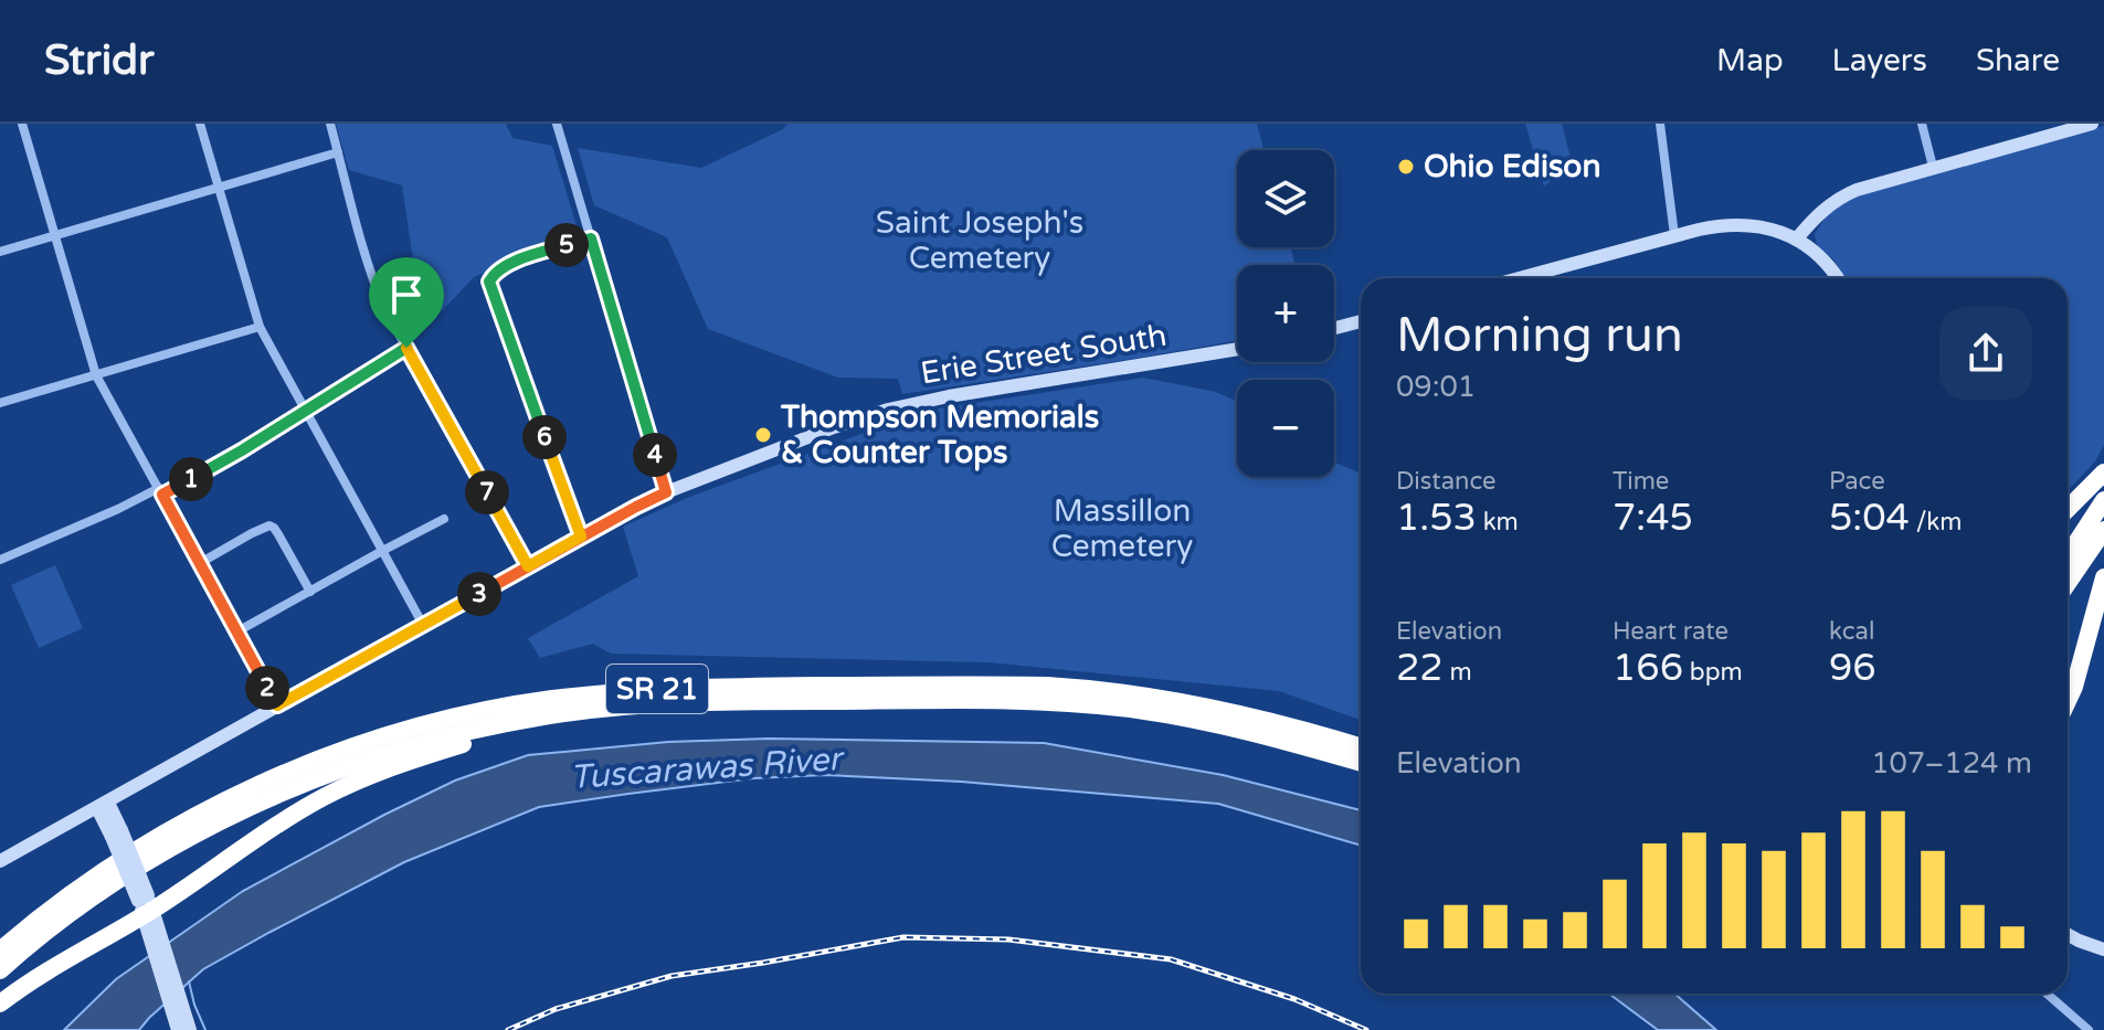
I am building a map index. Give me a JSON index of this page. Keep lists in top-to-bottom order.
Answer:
{
  "streets": {
    "highway": ["SR 21"],
    "main road": ["Erie Street South"]
  },
  "water": ["Tuscarawas River"],
  "parks": ["Saint Joseph's Cemetery", "Massillon Cemetery"],
  "places": ["Ohio Edison", "Thompson Memorials & Counter Tops"],
  "page": {
    "header": "Stridr",
    "nav": ["Map", "Layers", "Share"],
    "map_buttons": ["+", "−"],
    "pins": [
      "5",
      "6",
      "4",
      "1",
      "7",
      "3",
      "2"
    ],
    "heading": ["Morning run", "09:01"],
    "stats": [
      ["Distance", "1.53 km"],
      ["Time", "7:45"],
      ["Pace", "5:04 /km"],
      ["Elevation", "22 m"],
      ["Heart rate", "166 bpm"],
      ["kcal", "96"]
    ],
    "chart": ["Elevation", "107–124 m"]
  }
}
